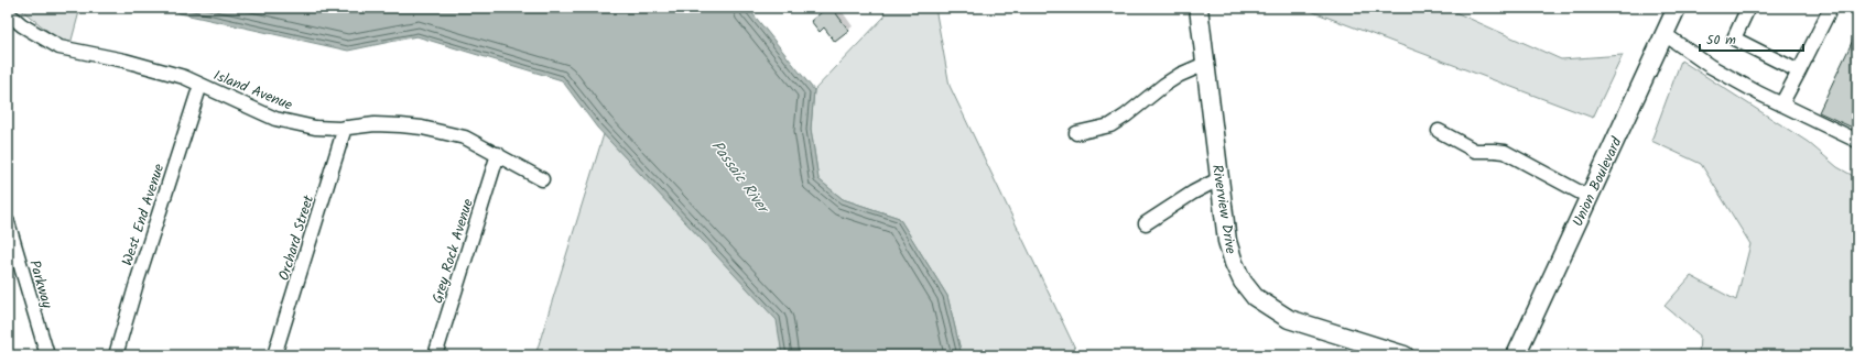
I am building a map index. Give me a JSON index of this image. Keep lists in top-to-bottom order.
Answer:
{
  "streets": {
    "main road": ["Union Boulevard", "Riverview Drive"],
    "street": [
      "Island Avenue",
      "West End Avenue",
      "Orchard Street",
      "Grey Rock Avenue",
      "Parkway"
    ]
  },
  "crossings": [
    ["Island Avenue", "West End Avenue"],
    ["Island Avenue", "Orchard Street"],
    ["Island Avenue", "Grey Rock Avenue"]
  ],
  "water": ["Passaic River"],
  "scale_bar": "50 m"
}
